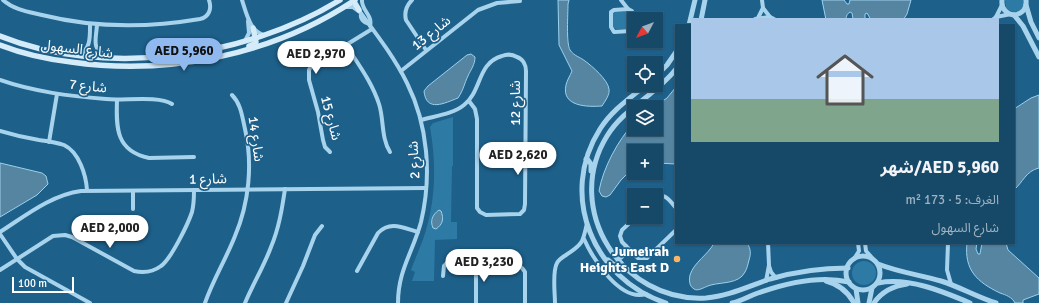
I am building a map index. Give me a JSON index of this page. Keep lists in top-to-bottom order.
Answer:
{
  "streets": {
    "main road": ["شارع السهول"],
    "street": [
      "شارع 13",
      "شارع 7",
      "شارع 12",
      "شارع 15",
      "شارع 14",
      "شارع 2",
      "شارع 1"
    ]
  },
  "crossings": [
    ["شارع 13", "شارع 2"],
    ["شارع 12", "شارع 2"],
    ["شارع 15", "شارع 2"],
    ["شارع 14", "شارع 1"],
    ["شارع 2", "شارع 1"]
  ],
  "places": ["Jumeirah Heights East D"],
  "scale_bar": "100 m",
  "north": "bottom left",
  "page": {
    "map_buttons": ["+", "−"],
    "list": [
      {
        "name": "AED 5,960/شهر",
        "note": "الغرف: 5 · 173 m² · شارع السهول"
      }
    ],
    "price": [
      "AED 5,960",
      "AED 2,970",
      "AED 2,620",
      "AED 2,000",
      "AED 3,230"
    ],
    "scale": "100 m"
  }
}
